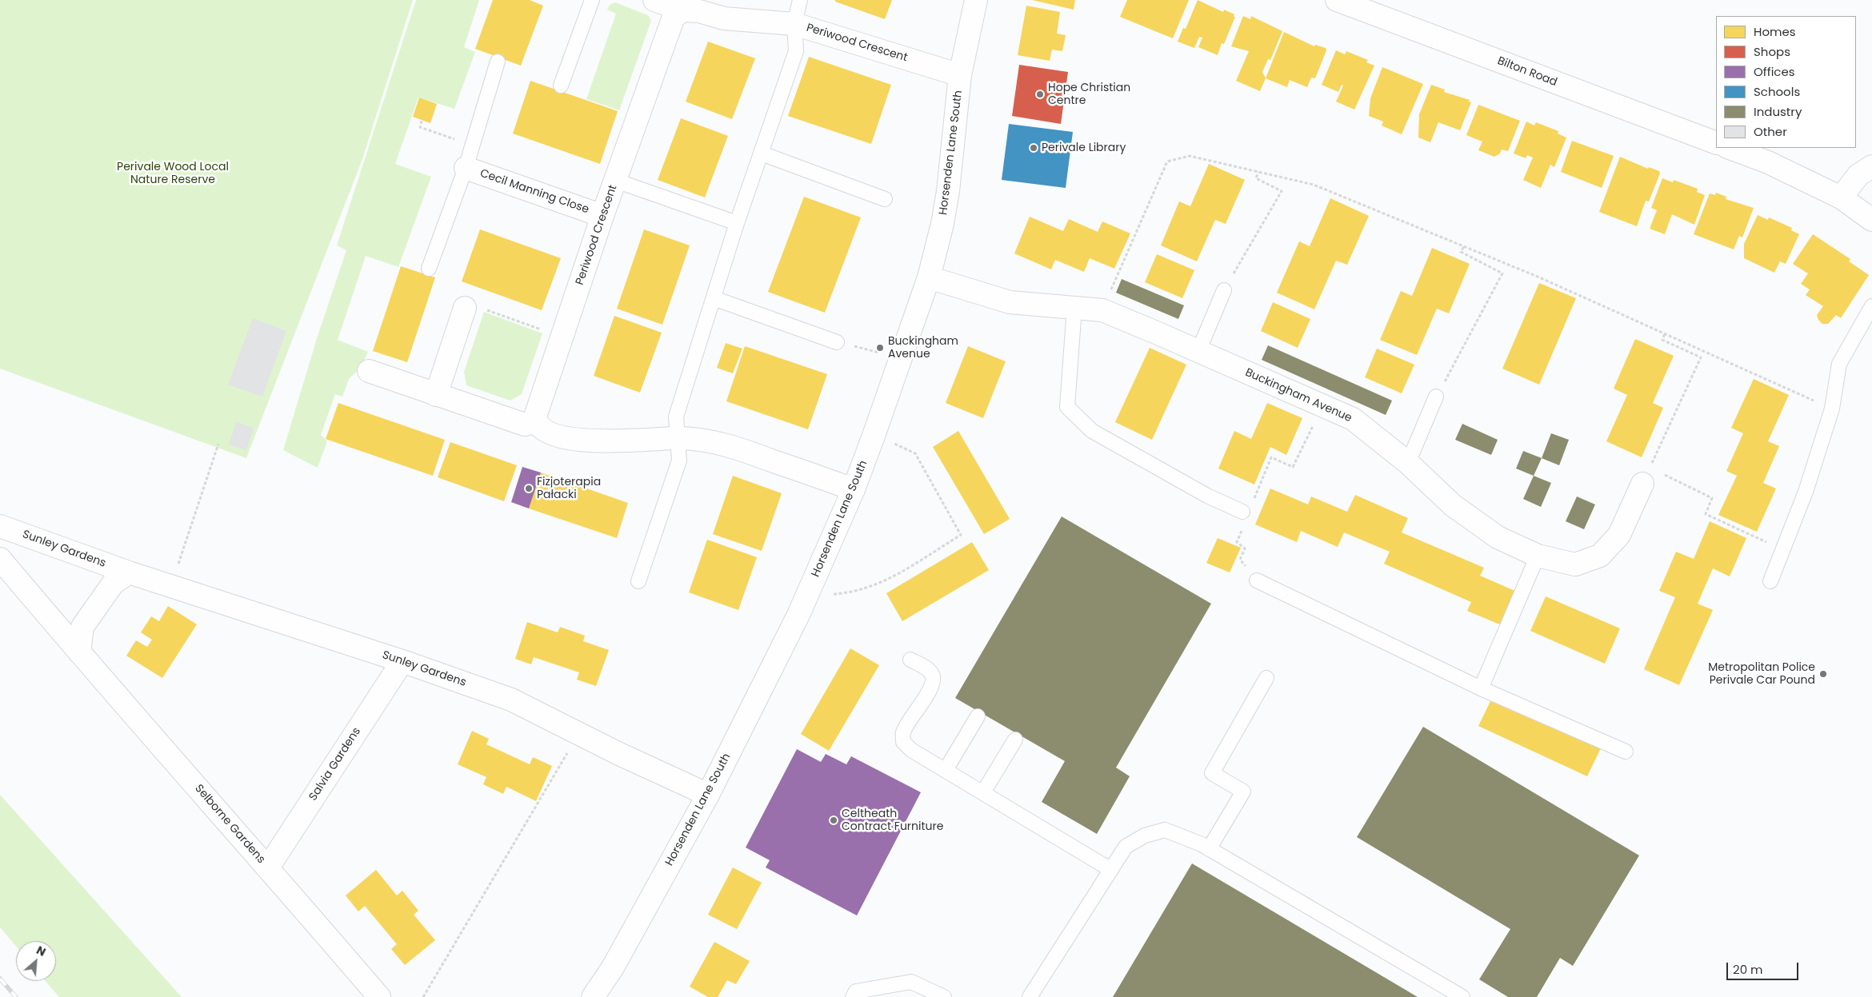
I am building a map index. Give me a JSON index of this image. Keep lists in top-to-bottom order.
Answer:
{
  "streets": {
    "street": [
      "Periwood Crescent",
      "Bilton Road",
      "Horsenden Lane South",
      "Cecil Manning Close",
      "Buckingham Avenue",
      "Sunley Gardens",
      "Salvia Gardens",
      "Selborne Gardens"
    ]
  },
  "crossings": [
    ["Periwood Crescent", "Horsenden Lane South"],
    ["Periwood Crescent", "Cecil Manning Close"],
    ["Horsenden Lane South", "Buckingham Avenue"],
    ["Horsenden Lane South", "Sunley Gardens"],
    ["Sunley Gardens", "Salvia Gardens"],
    ["Salvia Gardens", "Selborne Gardens"]
  ],
  "parks": ["Perivale Wood Local Nature Reserve"],
  "places": [
    "Hope Christian Centre",
    "Perivale Library",
    "Buckingham Avenue",
    "Fizjoterapia Pałacki",
    "Metropolitan Police Perivale Car Pound",
    "Celtheath Contract Furniture"
  ],
  "legend": [
    "Homes",
    "Shops",
    "Offices",
    "Schools",
    "Industry",
    "Other"
  ],
  "scale_bar": "20 m",
  "north": "top right"
}
